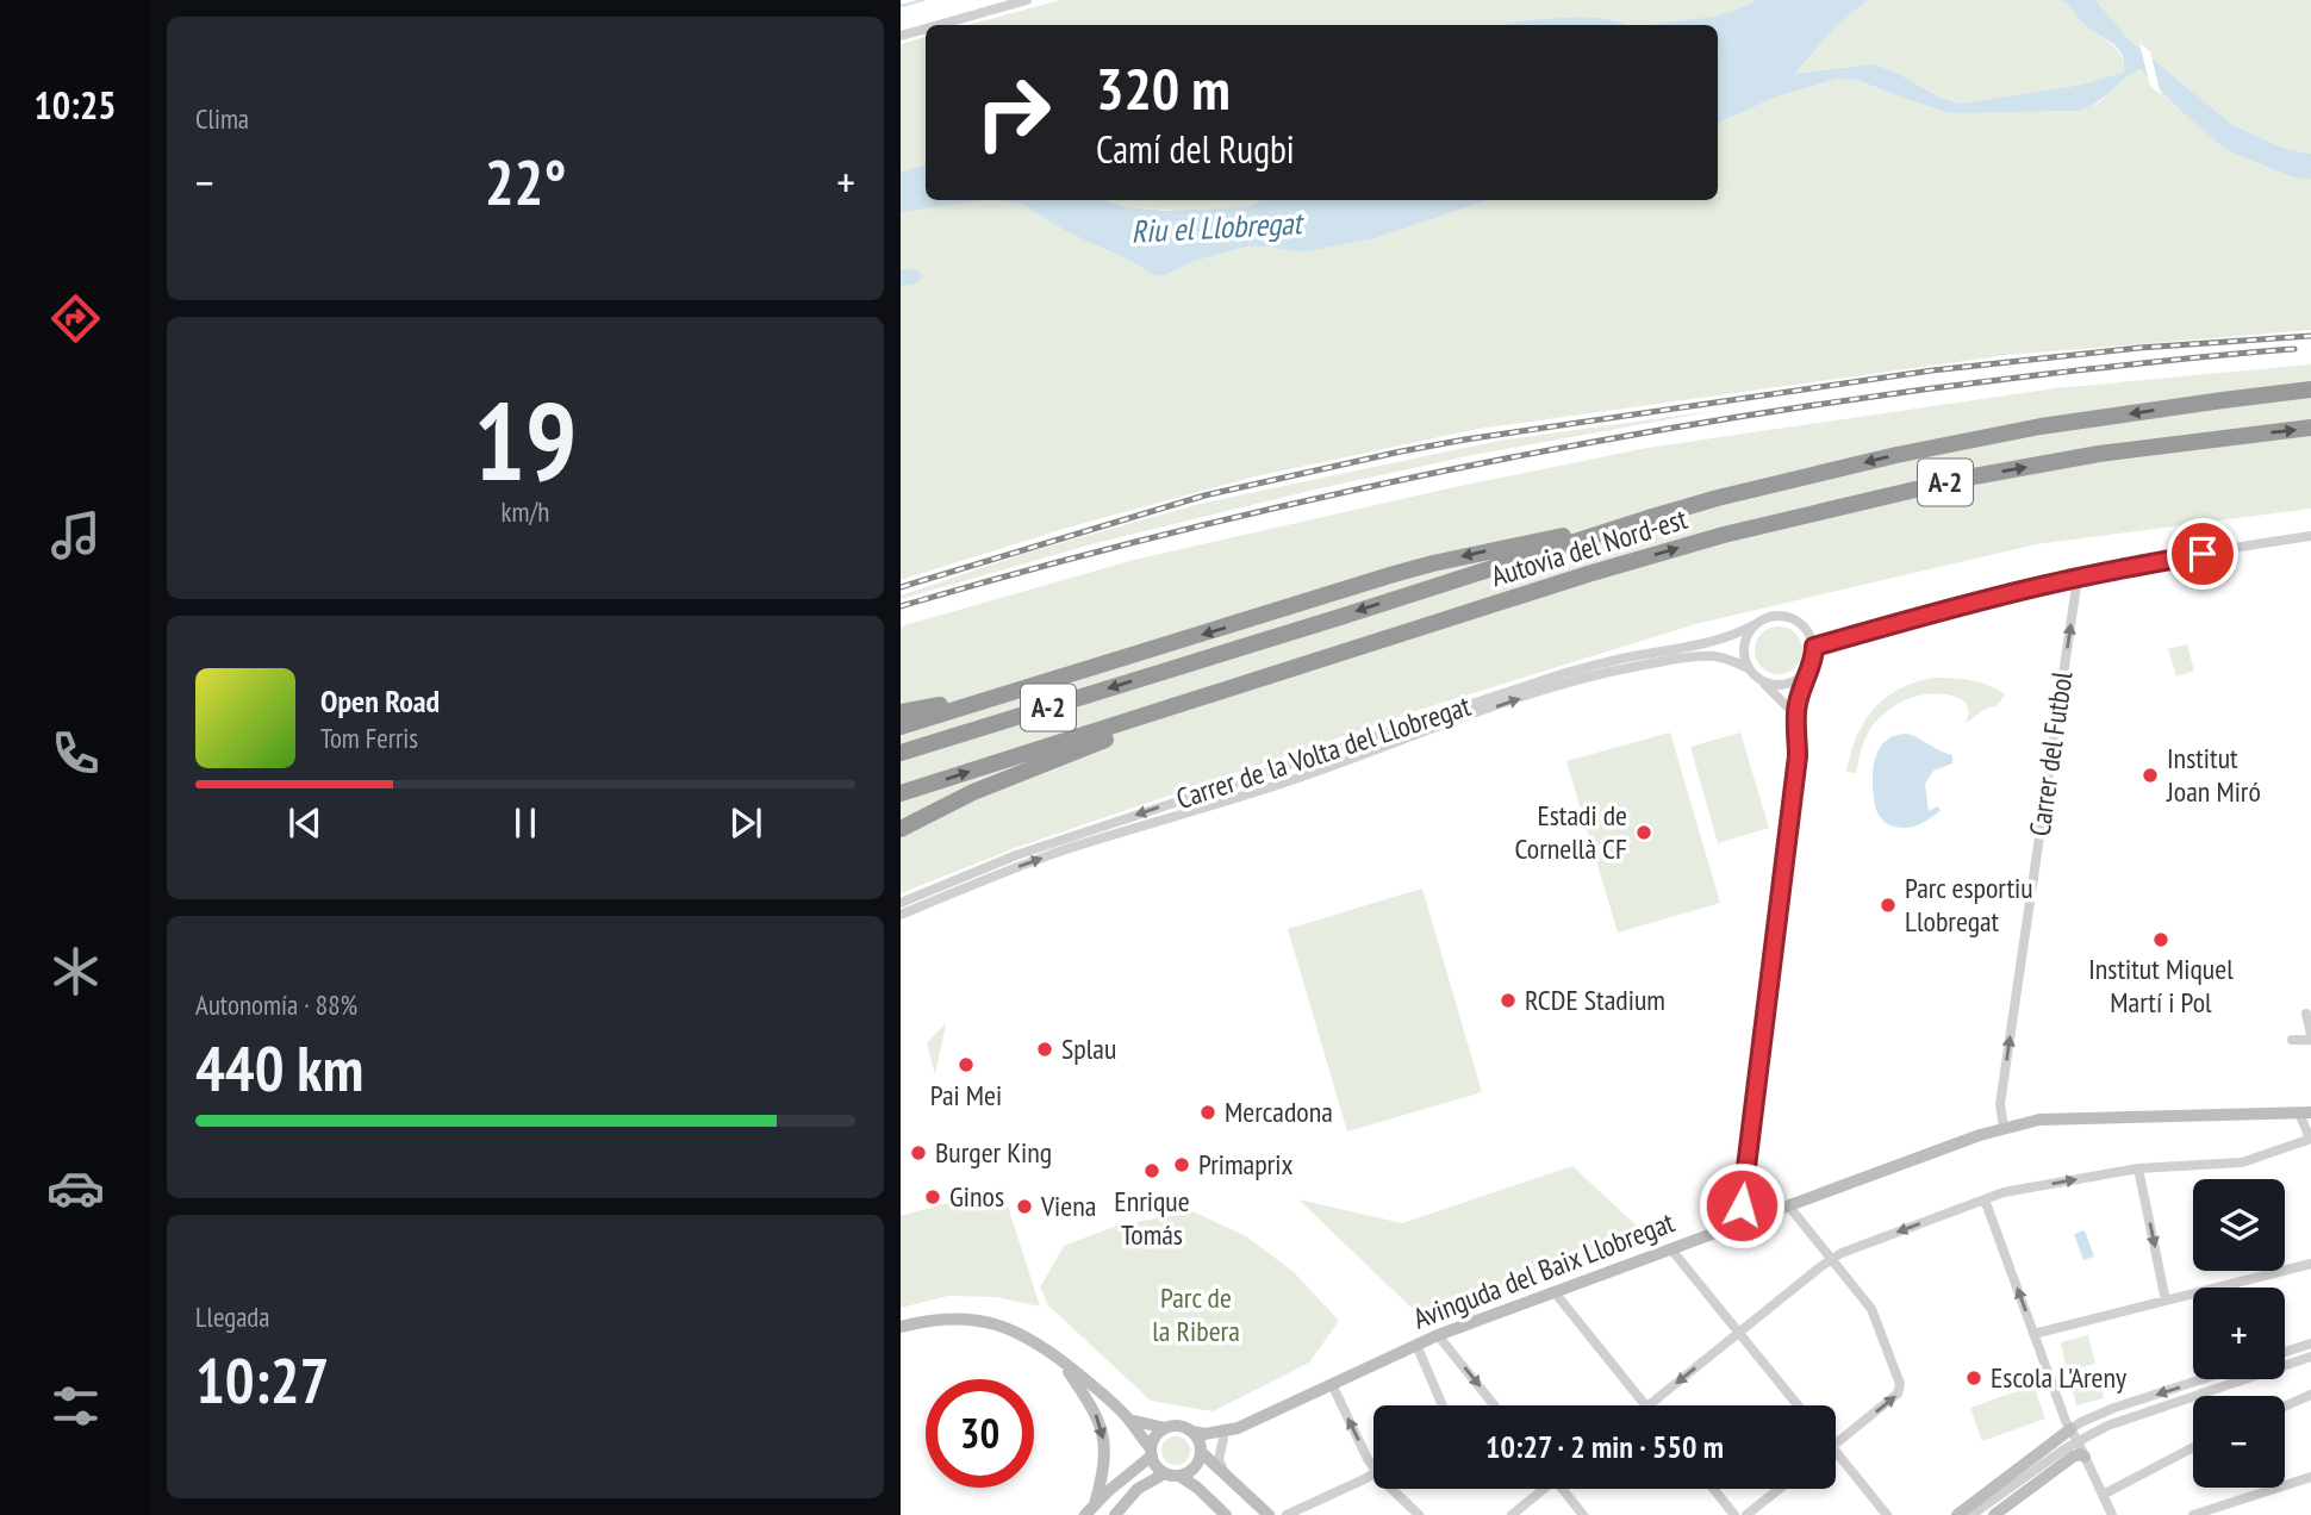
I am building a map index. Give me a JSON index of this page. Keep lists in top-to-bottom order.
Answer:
{
  "streets": {
    "highway": ["A-2", "Autovia del Nord-est"],
    "main road": ["Avinguda del Baix Llobregat"],
    "street": ["Carrer de la Volta del Llobregat", "Carrer del Futbol"]
  },
  "crossings": [
    ["Carrer del Futbol", "Avinguda del Baix Llobregat"]
  ],
  "one_way": ["Carrer del Futbol"],
  "water": ["Riu el Llobregat"],
  "parks": ["Parc de la Ribera"],
  "places": [
    "Institut Joan Miró",
    "Estadi de Cornellà CF",
    "Parc esportiu Llobregat",
    "Institut Miquel Martí i Pol",
    "RCDE Stadium",
    "Splau",
    "Pai Mei",
    "Mercadona",
    "Burger King",
    "Primaprix",
    "Enrique Tomás",
    "Ginos",
    "Viena",
    "Escola L'Areny"
  ],
  "page": {
    "tabs": "10:25",
    "tile": [
      "Clima",
      ["19", "km/h"],
      ["Autonomía · 88%", "440 km"],
      ["Llegada", "10:27"]
    ],
    "turn": ["320 m", "Camí del Rugbi"],
    "heat": ["−", "22°", "+"],
    "song": ["Open Road", "Tom Ferris"],
    "map_buttons": ["+", "−"],
    "limit": "30",
    "trip": "10:27 · 2 min · 550 m"
  }
}
